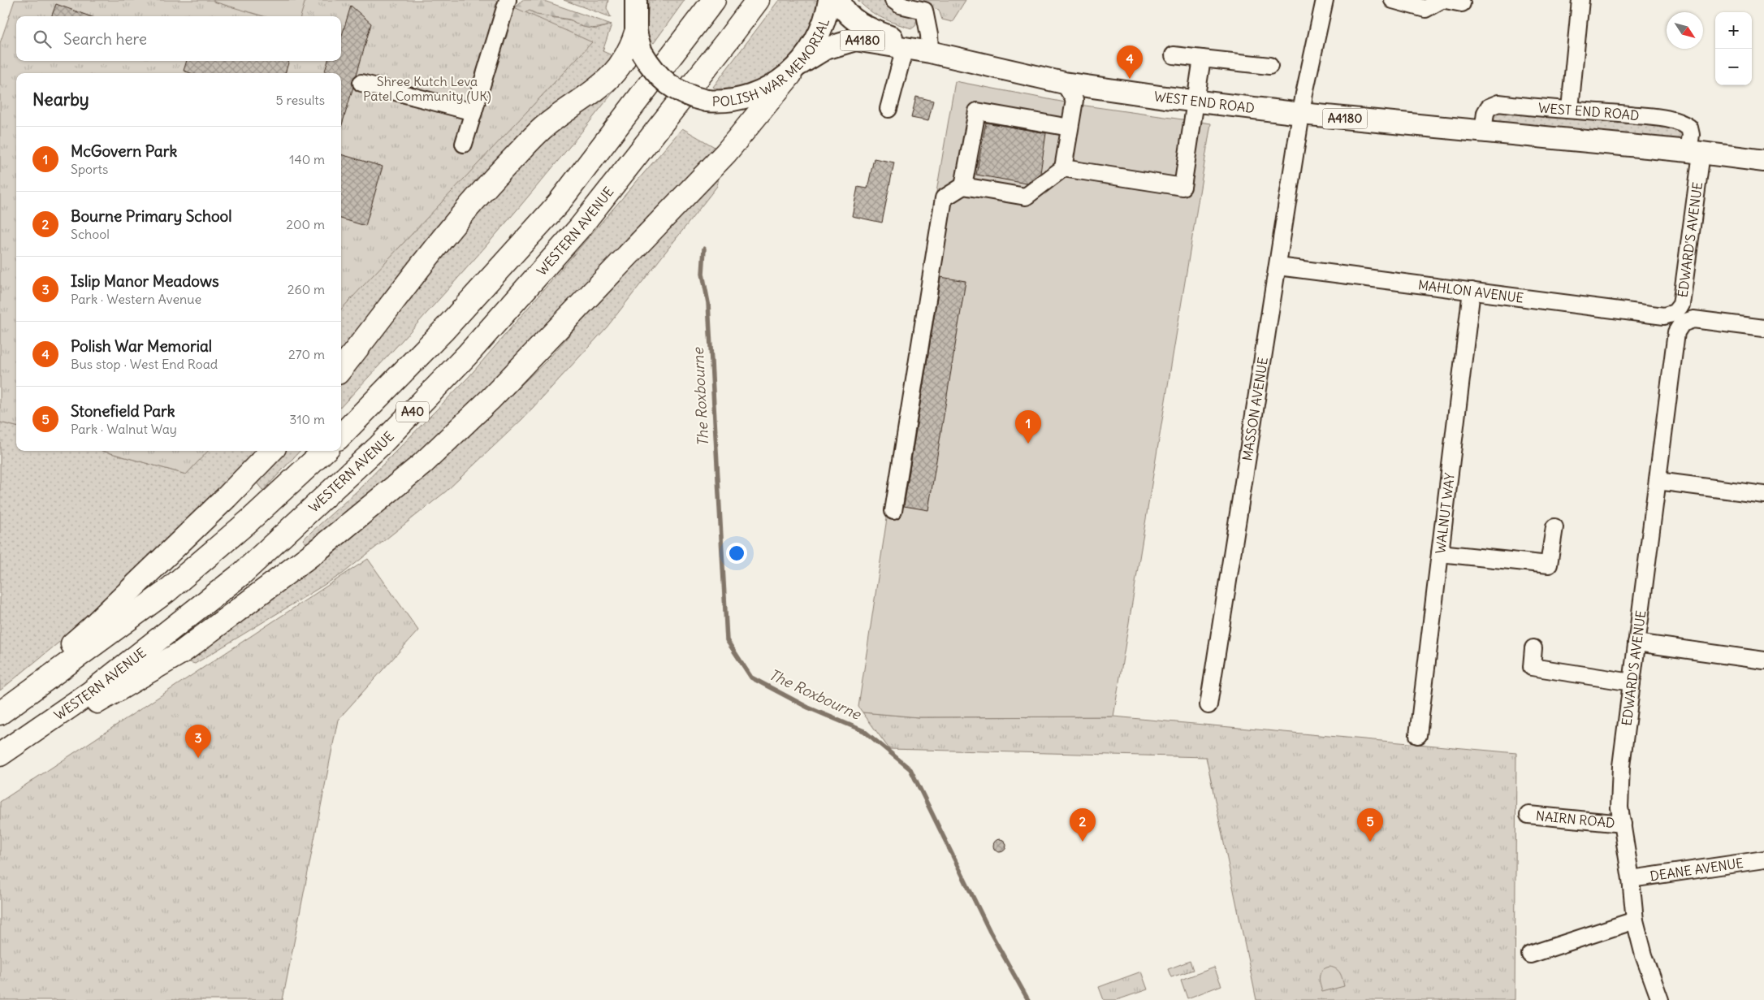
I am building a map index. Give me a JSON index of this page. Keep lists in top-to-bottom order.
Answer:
{
  "streets": {
    "highway": ["WESTERN AVENUE", "A40"],
    "main road": ["A4180", "POLISH WAR MEMORIAL", "WEST END ROAD"],
    "street": [
      "EDWARD'S AVENUE",
      "MAHLON AVENUE",
      "MASSON AVENUE",
      "WALNUT WAY",
      "NAIRN ROAD",
      "DEANE AVENUE"
    ]
  },
  "crossings": [
    ["POLISH WAR MEMORIAL", "WEST END ROAD"],
    ["WEST END ROAD", "EDWARD'S AVENUE"],
    ["WEST END ROAD", "MASSON AVENUE"],
    ["EDWARD'S AVENUE", "MAHLON AVENUE"],
    ["EDWARD'S AVENUE", "NAIRN ROAD"],
    ["EDWARD'S AVENUE", "DEANE AVENUE"],
    ["MAHLON AVENUE", "MASSON AVENUE"],
    ["MAHLON AVENUE", "WALNUT WAY"]
  ],
  "water": ["The Roxbourne"],
  "parks": ["Shree Kutch Leva Patel Community (UK)"],
  "north": "bottom right",
  "page": {
    "map_buttons": ["+", "−"],
    "search": "Search here",
    "pins": [
      "4",
      "1",
      "3",
      "2",
      "5"
    ],
    "heading": ["Nearby", "5 results"],
    "list": [
      {
        "mark": "1",
        "name": "McGovern Park",
        "note": "Sports",
        "value": "140 m"
      },
      {
        "mark": "2",
        "name": "Bourne Primary School",
        "note": "School",
        "value": "200 m"
      },
      {
        "mark": "3",
        "name": "Islip Manor Meadows",
        "note": "Park · Western Avenue",
        "value": "260 m"
      },
      {
        "mark": "4",
        "name": "Polish War Memorial",
        "note": "Bus stop · West End Road",
        "value": "270 m"
      },
      {
        "mark": "5",
        "name": "Stonefield Park",
        "note": "Park · Walnut Way",
        "value": "310 m"
      }
    ]
  }
}
